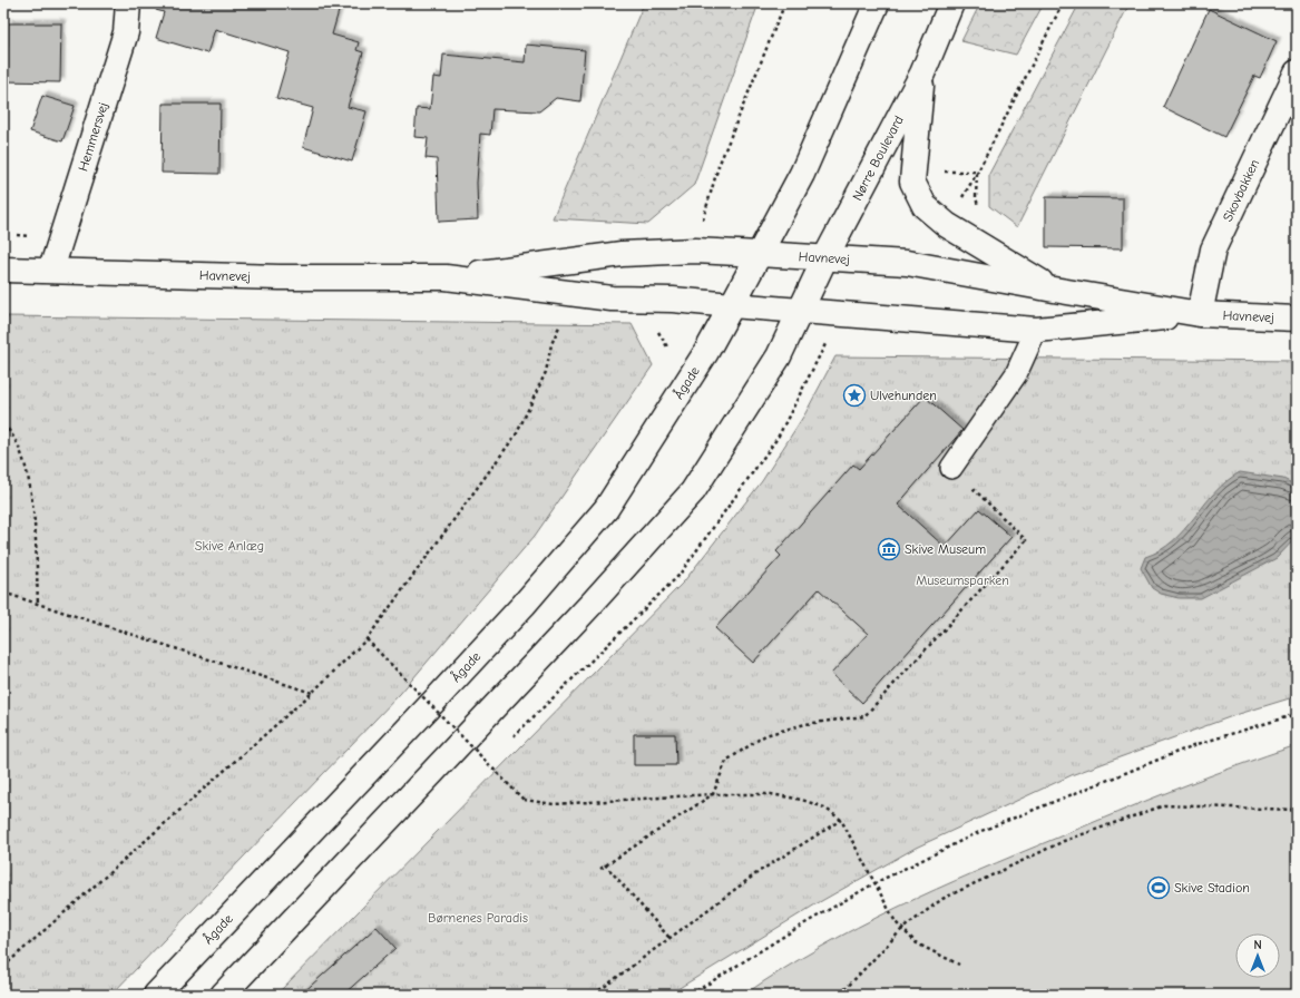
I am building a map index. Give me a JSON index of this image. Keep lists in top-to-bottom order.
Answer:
{
  "streets": {
    "street": [
      "Hemmersvej",
      "Nørre Boulevard",
      "Skovbakken",
      "Havnevej",
      "Ågade"
    ]
  },
  "crossings": [
    ["Hemmersvej", "Havnevej"],
    ["Nørre Boulevard", "Havnevej"],
    ["Skovbakken", "Havnevej"],
    ["Havnevej", "Ågade"]
  ],
  "parks": ["Skive Anlæg", "Museumsparken", "Børnenes Paradis"],
  "places": {
    "place": ["Ulvehunden"],
    "museum": ["Skive Museum"],
    "sports": ["Skive Stadion"]
  },
  "north": "top"
}
